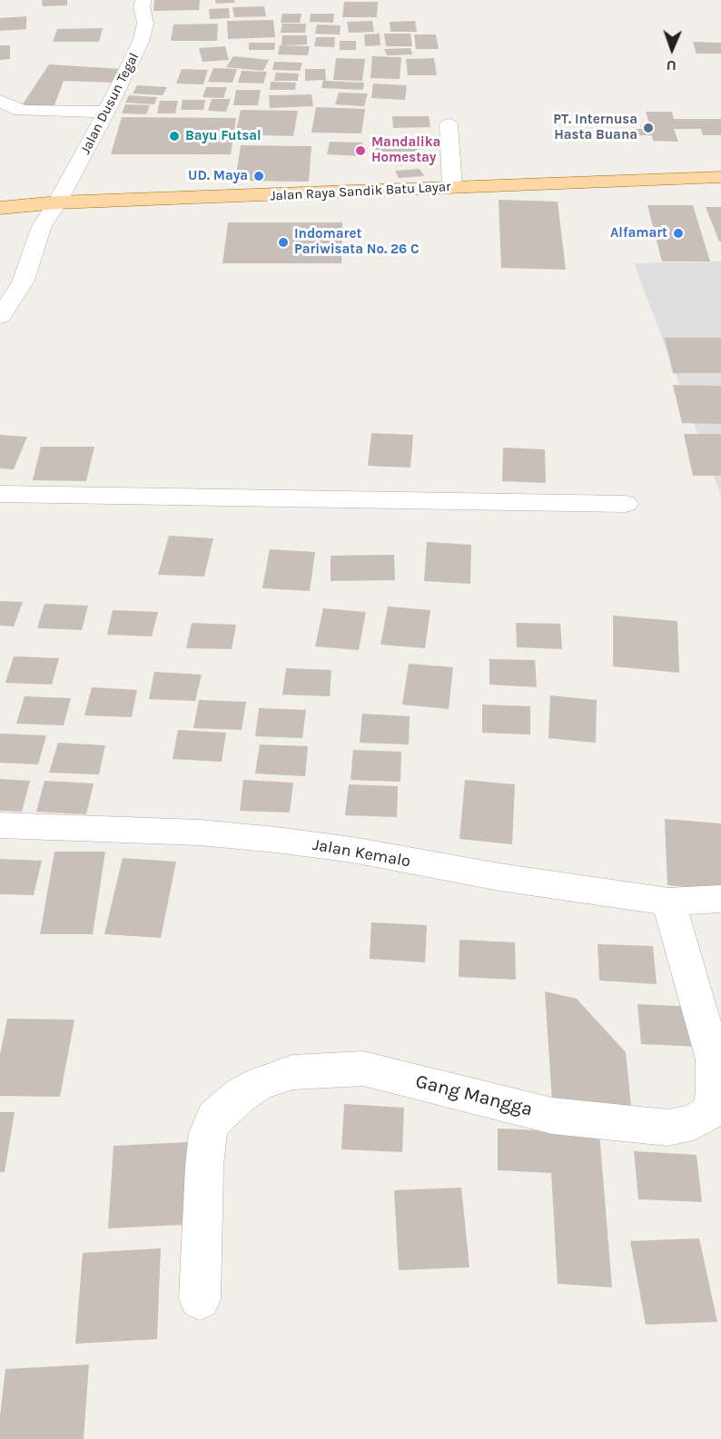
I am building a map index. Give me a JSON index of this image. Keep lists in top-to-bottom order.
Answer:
{
  "streets": {
    "main road": ["Jalan Raya Sandik Batu Layar"],
    "street": ["Jalan Dusun Tegal", "Jalan Kemalo", "Gang Mangga"]
  },
  "crossings": [
    ["Jalan Dusun Tegal", "Jalan Raya Sandik Batu Layar"],
    ["Jalan Kemalo", "Gang Mangga"]
  ],
  "places": [
    "PT. Internusa Hasta Buana",
    "Bayu Futsal",
    "Mandalika Homestay",
    "UD. Maya",
    "Alfamart",
    "Indomaret Pariwisata No. 26 C"
  ],
  "north": "bottom"
}
